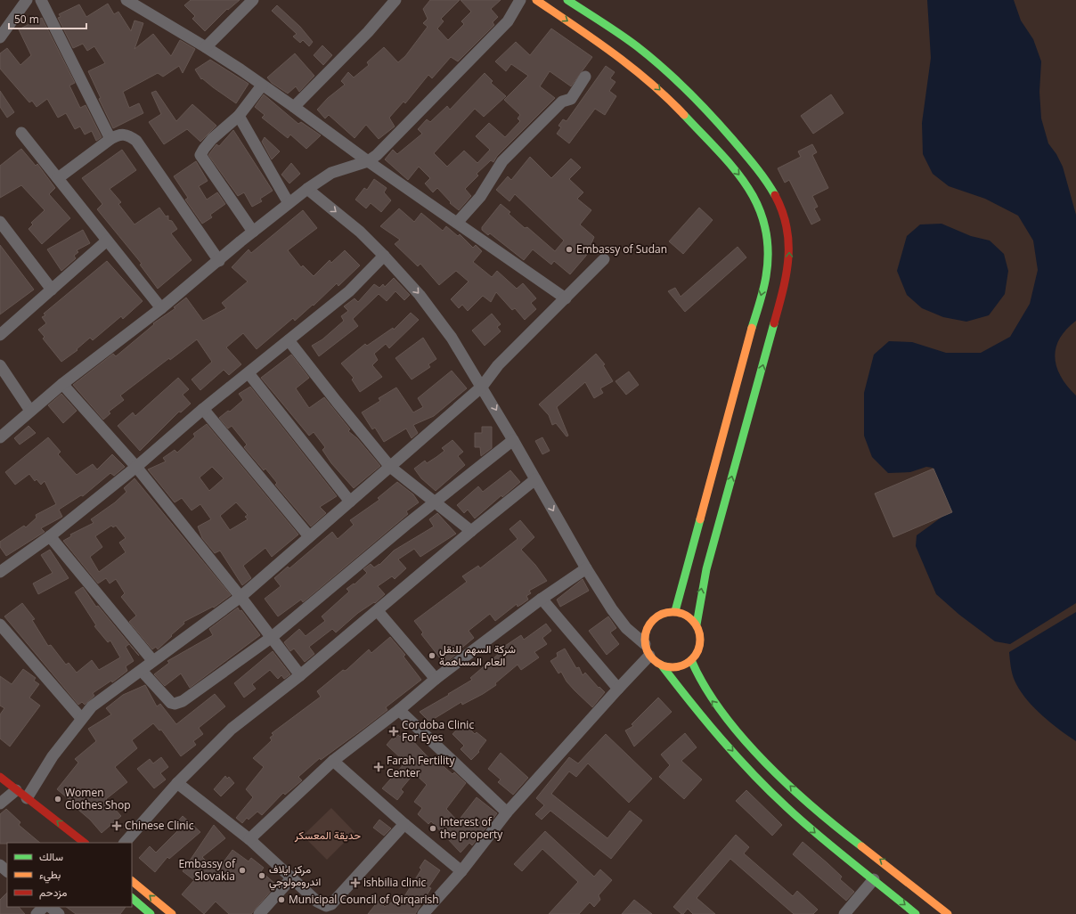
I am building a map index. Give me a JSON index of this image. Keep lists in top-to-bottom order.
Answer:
{
  "parks": ["حديقة المعسكر"],
  "places": {
    "other": [
      "Embassy of Sudan",
      "شركة السهم للنقل العام المساهمة",
      "Women Clothes Shop",
      "Interest of the property",
      "Embassy of Slovakia",
      "مركز ايلاف اندرومولوجي",
      "Municipal Council of Qirqarish"
    ],
    "health": [
      "Cordoba Clinic For Eyes",
      "Farah Fertility Center",
      "Chinese Clinic",
      "ishbilia clinic"
    ]
  },
  "legend": ["سالك", "بطيء", "مزدحم"],
  "scale_bar": "50 m"
}
